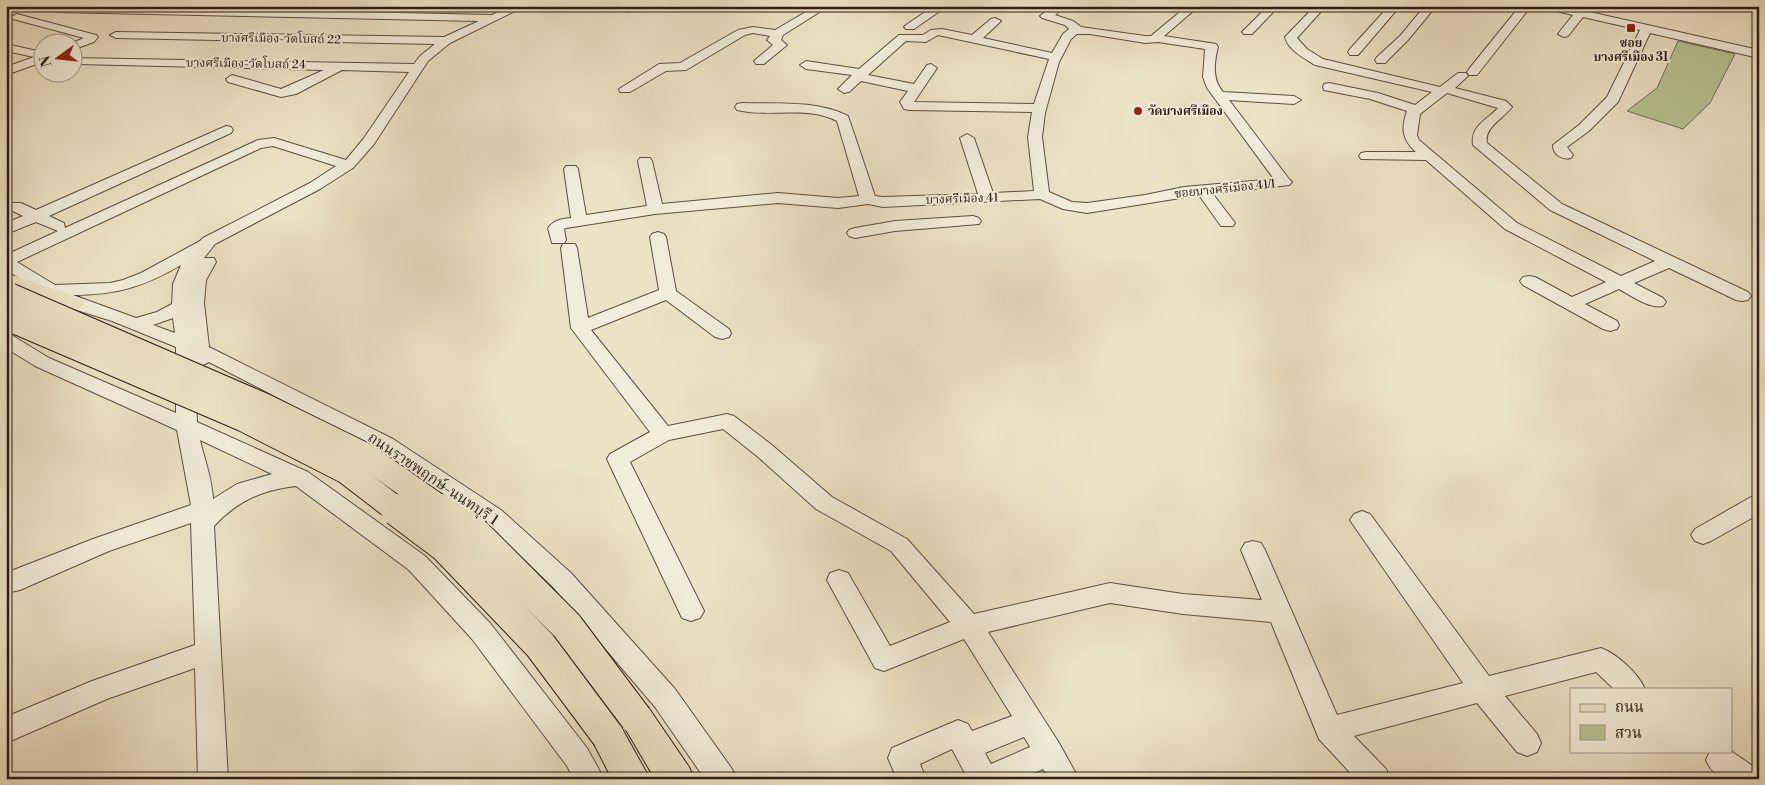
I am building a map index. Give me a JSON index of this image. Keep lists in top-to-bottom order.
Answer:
{
  "streets": {
    "main road": ["ถนนราชพฤกษ์-นนทบุรี 1"],
    "street": [
      "บางศรีเมือง-วัดโบสถ์ 22",
      "บางศรีเมือง-วัดโบสถ์ 24",
      "ซอยบางศรีเมือง 41/1",
      "บางศรีเมือง 41"
    ]
  },
  "crossings": [
    ["ซอยบางศรีเมือง 41/1", "บางศรีเมือง 41"]
  ],
  "places": {
    "transit": ["ซอย บางศรีเมือง 31"],
    "other": ["วัดบางศรีเมือง"]
  },
  "legend": ["ถนน", "สวน"],
  "north": "left"
}
